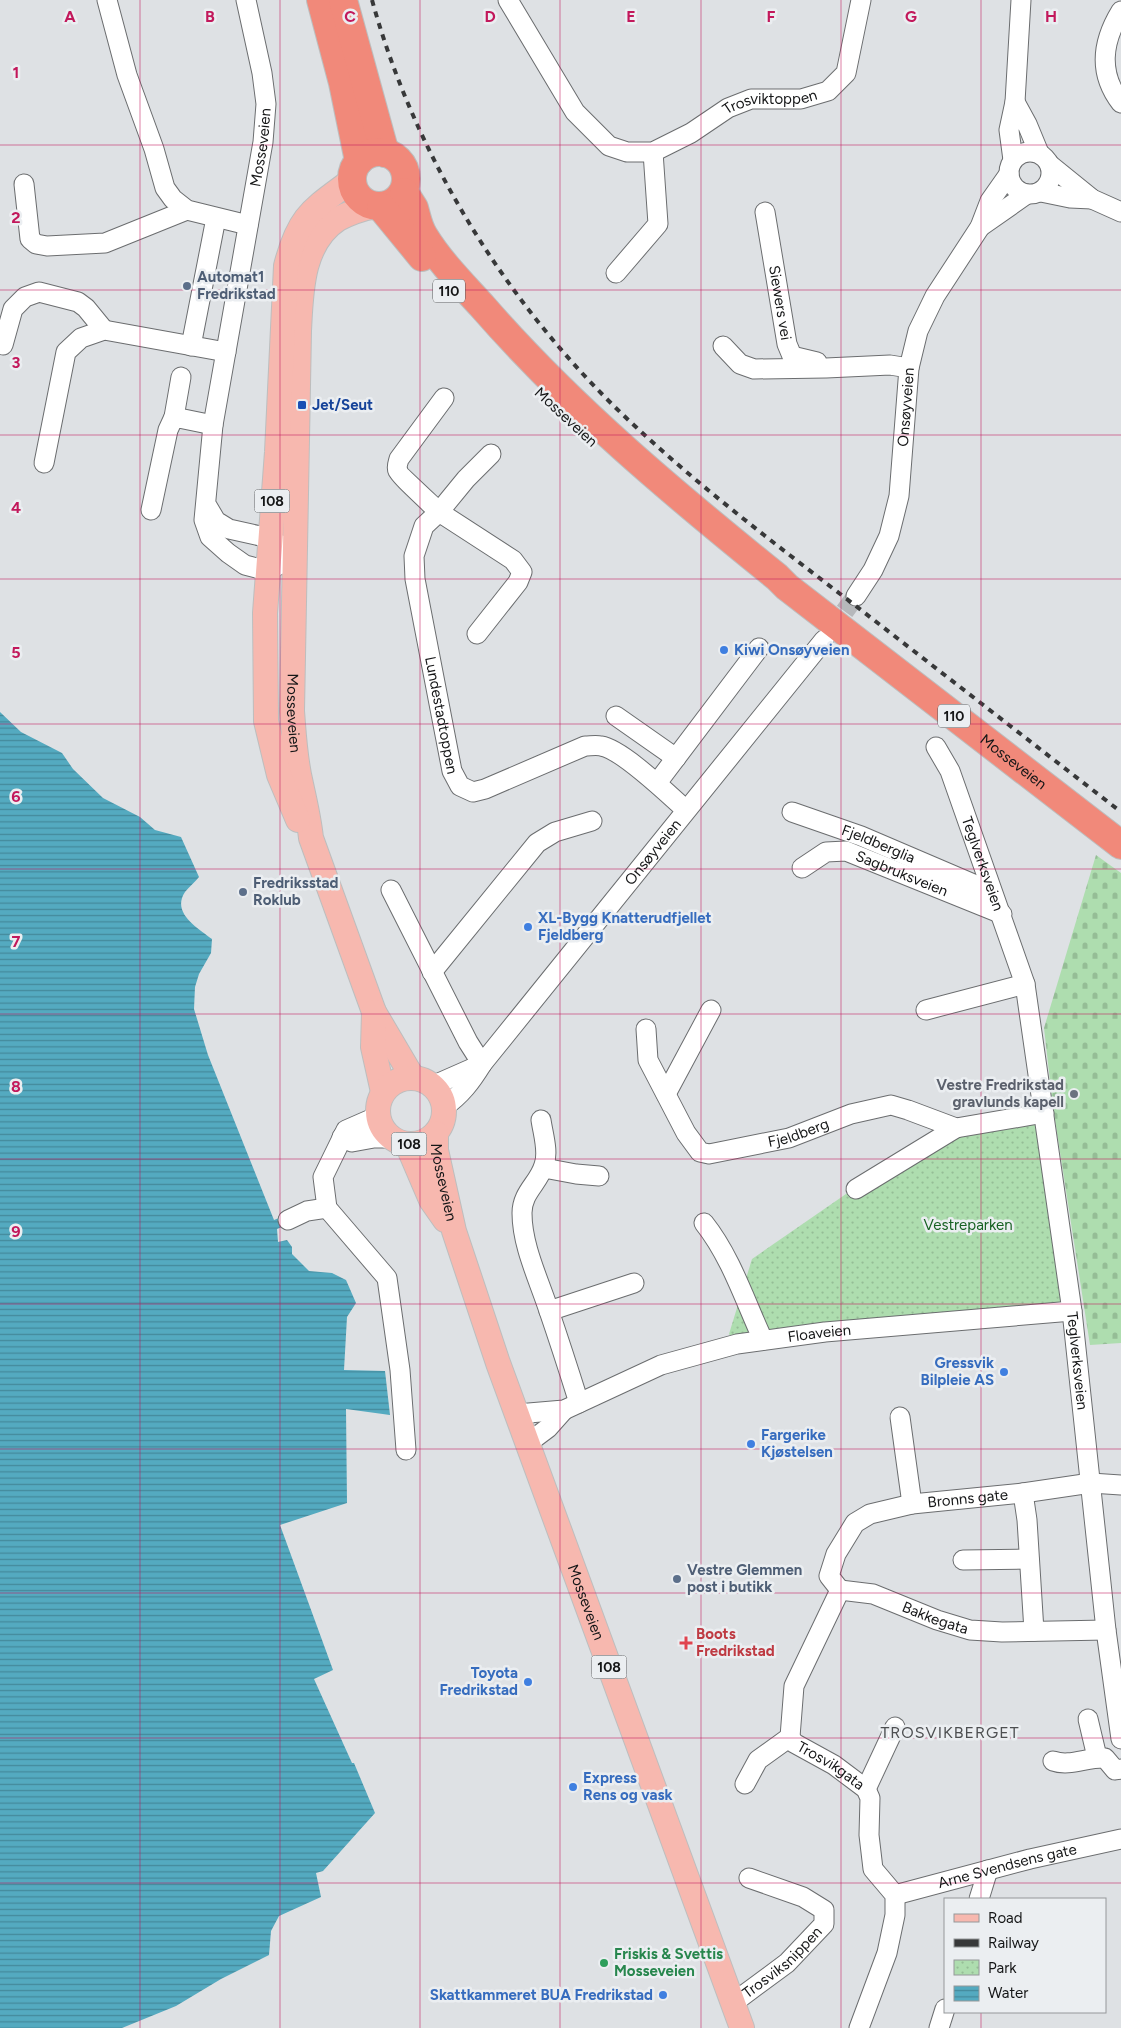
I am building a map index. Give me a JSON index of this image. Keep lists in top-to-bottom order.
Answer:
{
  "streets": {
    "highway": ["Mosseveien", "110"],
    "main road": ["108"],
    "street": [
      "Trosviktoppen",
      "Siewers vei",
      "Onsøyveien",
      "Lundestadtoppen",
      "Fjeldberglia",
      "Teglverksveien",
      "Sagbruksveien",
      "Fjeldberg",
      "Floaveien",
      "Bronns gate",
      "Bakkegata",
      "Trosvikgata",
      "Arne Svendsens gate",
      "Trosviksnippen"
    ]
  },
  "crossings": [
    ["Mosseveien", "110"],
    ["Mosseveien", "Onsøyveien"],
    ["Mosseveien", "108"],
    ["Mosseveien", "Floaveien"],
    ["Mosseveien", "Trosviksnippen"],
    ["Siewers vei", "Onsøyveien"],
    ["Onsøyveien", "108"],
    ["Onsøyveien", "Lundestadtoppen"],
    ["Fjeldberglia", "Teglverksveien"],
    ["Teglverksveien", "Sagbruksveien"],
    ["Teglverksveien", "Floaveien"],
    ["Teglverksveien", "Bronns gate"],
    ["Teglverksveien", "Bakkegata"],
    ["Bronns gate", "Bakkegata"],
    ["Bronns gate", "Trosvikgata"],
    ["Bakkegata", "Trosvikgata"],
    ["Trosvikgata", "Arne Svendsens gate"]
  ],
  "districts": ["TROSVIKBERGET"],
  "parks": ["Vestreparken"],
  "places": {
    "other": [
      "Automat1 Fredrikstad",
      "Kiwi Onsøyveien",
      "Fredriksstad Roklub",
      "XL-Bygg Knatterudfjellet Fjeldberg",
      "Vestre Fredrikstad gravlunds kapell",
      "Gressvik Bilpleie AS",
      "Fargerike Kjøstelsen",
      "Vestre Glemmen post i butikk",
      "Toyota Fredrikstad",
      "Express Rens og vask",
      "Friskis & Svettis Mosseveien",
      "Skattkammeret BUA Fredrikstad"
    ],
    "transit": ["Jet/Seut"],
    "health": ["Boots Fredrikstad"]
  },
  "legend": [
    "Road",
    "Railway",
    "Park",
    "Water"
  ],
  "grid": {
    "columns": [
      "A",
      "B",
      "C",
      "D",
      "E",
      "F",
      "G",
      "H"
    ],
    "rows": [
      "1",
      "2",
      "3",
      "4",
      "5",
      "6",
      "7",
      "8",
      "9"
    ]
  }
}
